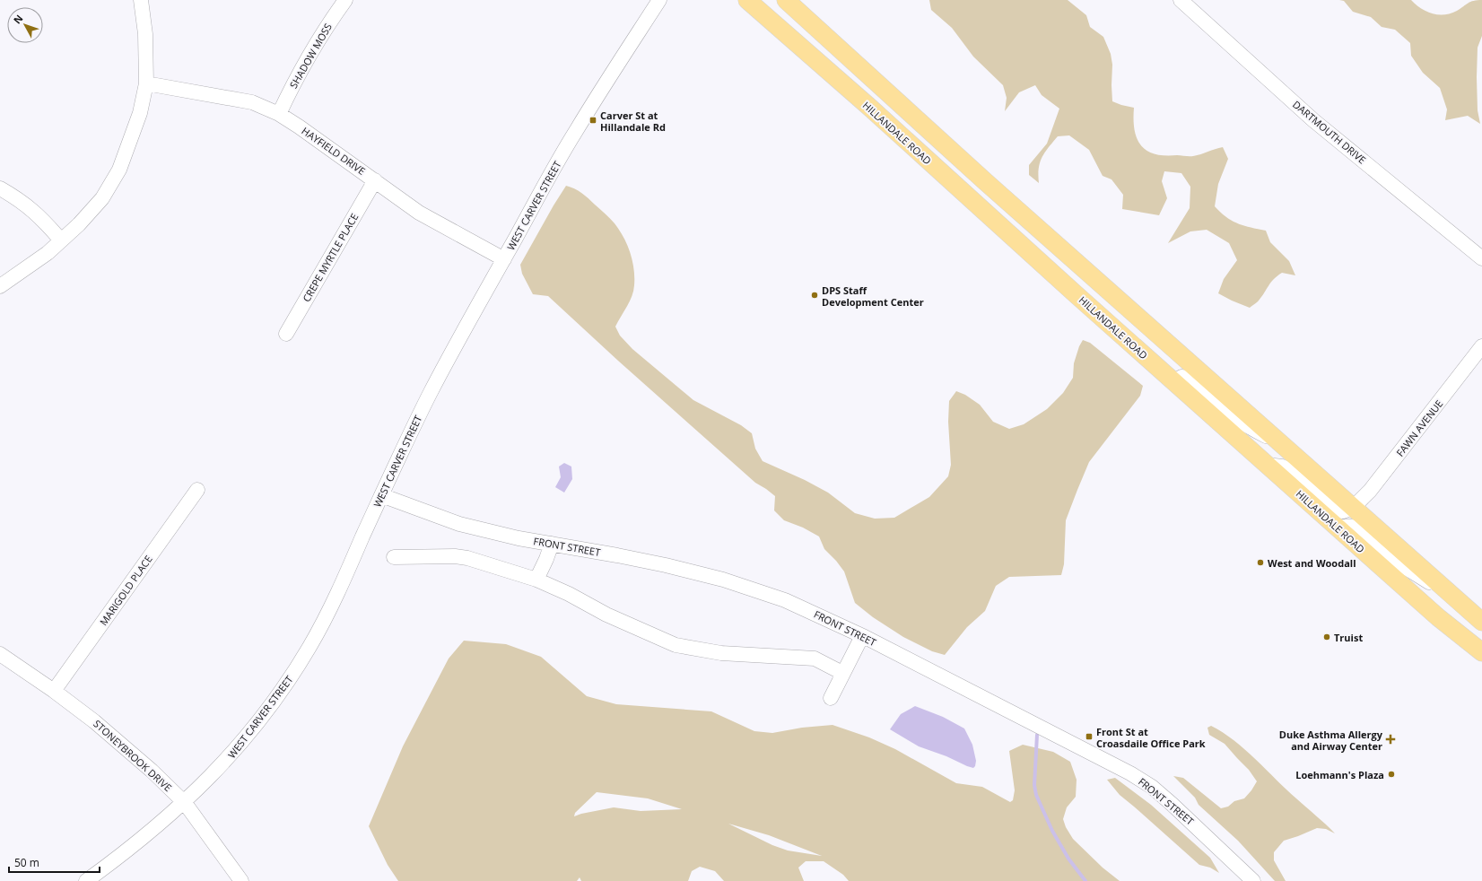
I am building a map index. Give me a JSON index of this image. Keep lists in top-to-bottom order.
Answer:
{
  "streets": {
    "main road": ["HILLANDALE ROAD"],
    "street": [
      "SHADOW MOSS",
      "DARTMOUTH DRIVE",
      "HAYFIELD DRIVE",
      "WEST CARVER STREET",
      "CREPE MYRTLE PLACE",
      "FAWN AVENUE",
      "FRONT STREET",
      "MARIGOLD PLACE",
      "STONEYBROOK DRIVE"
    ]
  },
  "crossings": [
    ["SHADOW MOSS", "HAYFIELD DRIVE"],
    ["HAYFIELD DRIVE", "WEST CARVER STREET"],
    ["HAYFIELD DRIVE", "CREPE MYRTLE PLACE"],
    ["WEST CARVER STREET", "FRONT STREET"],
    ["WEST CARVER STREET", "STONEYBROOK DRIVE"],
    ["MARIGOLD PLACE", "STONEYBROOK DRIVE"]
  ],
  "places": {
    "transit": ["Carver St at Hillandale Rd", "Front St at Croasdaile Office Park"],
    "other": [
      "DPS Staff Development Center",
      "West and Woodall",
      "Truist",
      "Loehmann's Plaza"
    ],
    "health": ["Duke Asthma Allergy and Airway Center"]
  },
  "scale_bar": "50 m",
  "north": "top left"
}
